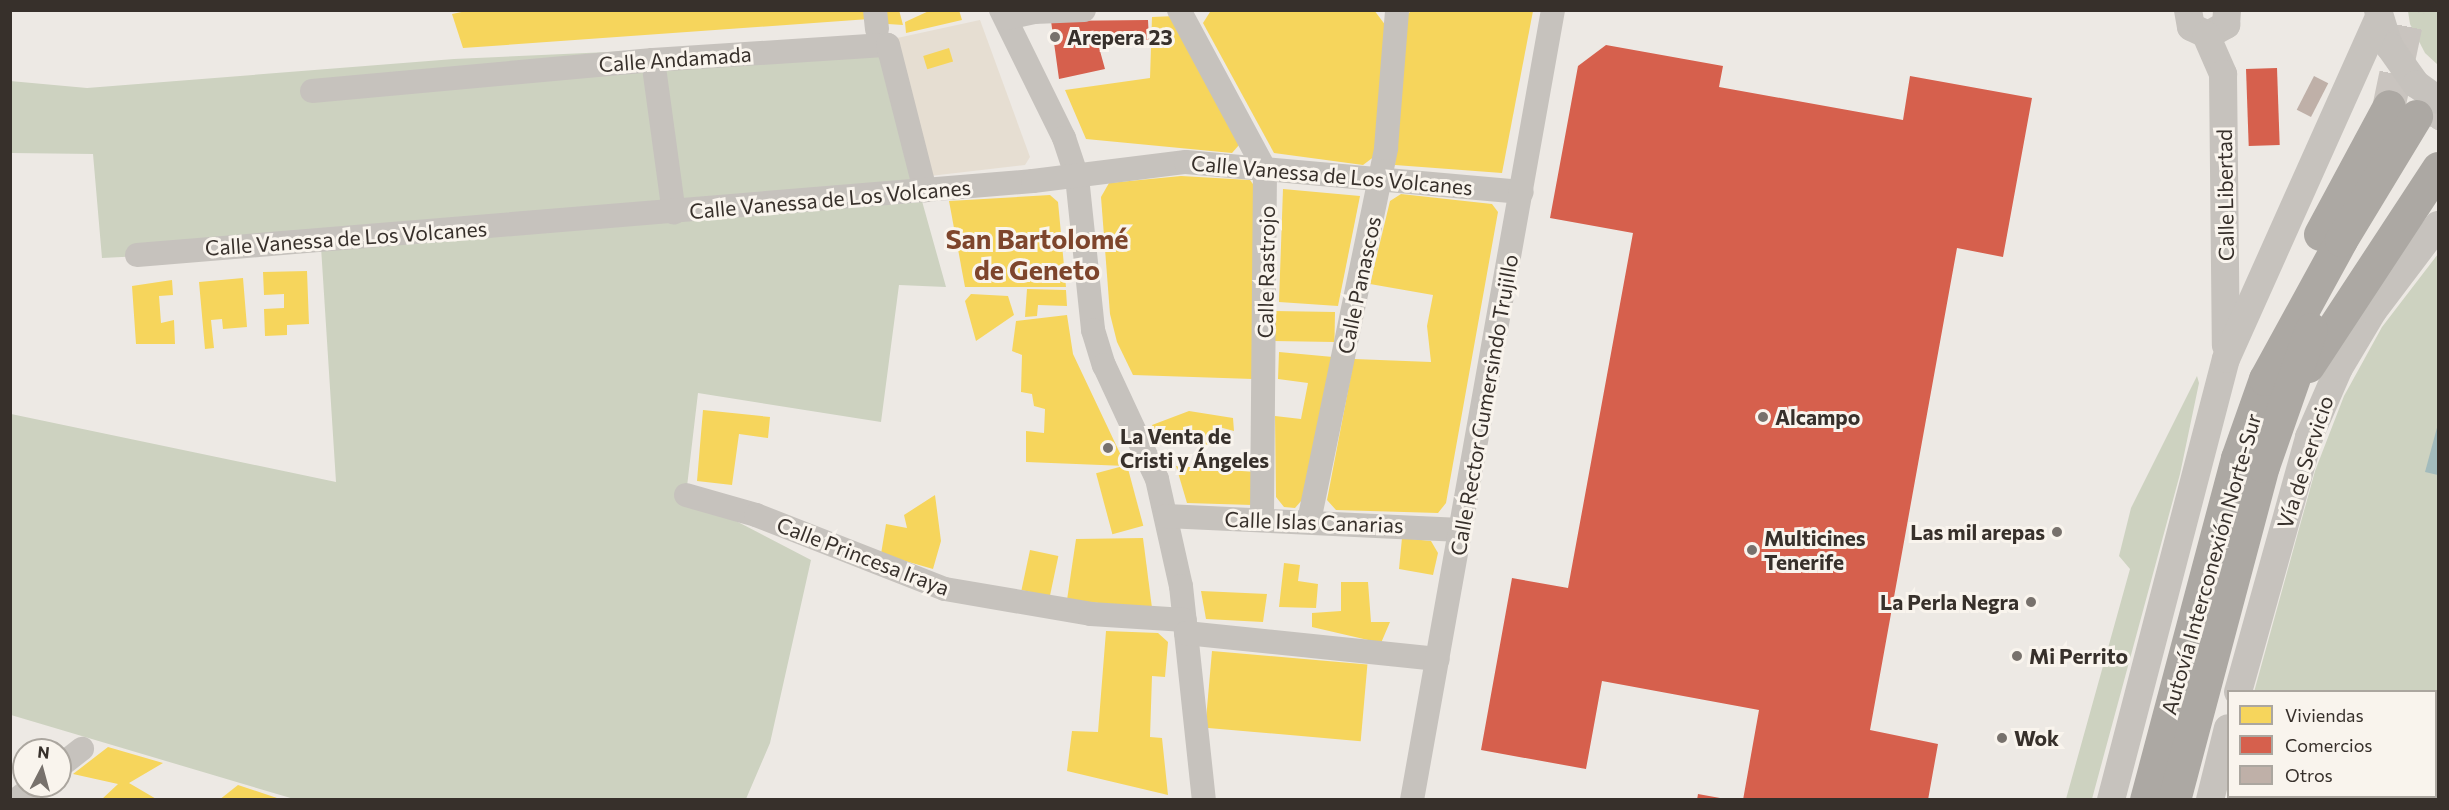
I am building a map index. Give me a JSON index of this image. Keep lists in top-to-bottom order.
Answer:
{
  "streets": {
    "highway": ["Autovía Interconexión Norte-Sur"],
    "street": [
      "Calle Andamada",
      "Calle Vanessa de Los Volcanes",
      "Calle Libertad",
      "Calle Rastrojo",
      "Calle Panascos",
      "Calle Rector Gumersindo Trujillo",
      "Vía de Servicio",
      "Calle Islas Canarias",
      "Calle Princesa Iraya"
    ]
  },
  "crossings": [
    ["Calle Andamada", "Calle Vanessa de Los Volcanes"],
    ["Calle Vanessa de Los Volcanes", "Calle Rastrojo"],
    ["Calle Vanessa de Los Volcanes", "Calle Panascos"],
    ["Calle Vanessa de Los Volcanes", "Calle Rector Gumersindo Trujillo"],
    ["Calle Rastrojo", "Calle Islas Canarias"],
    ["Calle Panascos", "Calle Islas Canarias"],
    ["Calle Rector Gumersindo Trujillo", "Calle Islas Canarias"],
    ["Calle Rector Gumersindo Trujillo", "Calle Princesa Iraya"]
  ],
  "districts": ["San Bartolomé de Geneto"],
  "places": [
    "Arepera 23",
    "Alcampo",
    "La Venta de Cristi y Ángeles",
    "Las mil arepas",
    "Multicines Tenerife",
    "La Perla Negra",
    "Mi Perrito",
    "Wok"
  ],
  "legend": ["Viviendas", "Comercios", "Otros"],
  "north": "top"
}
